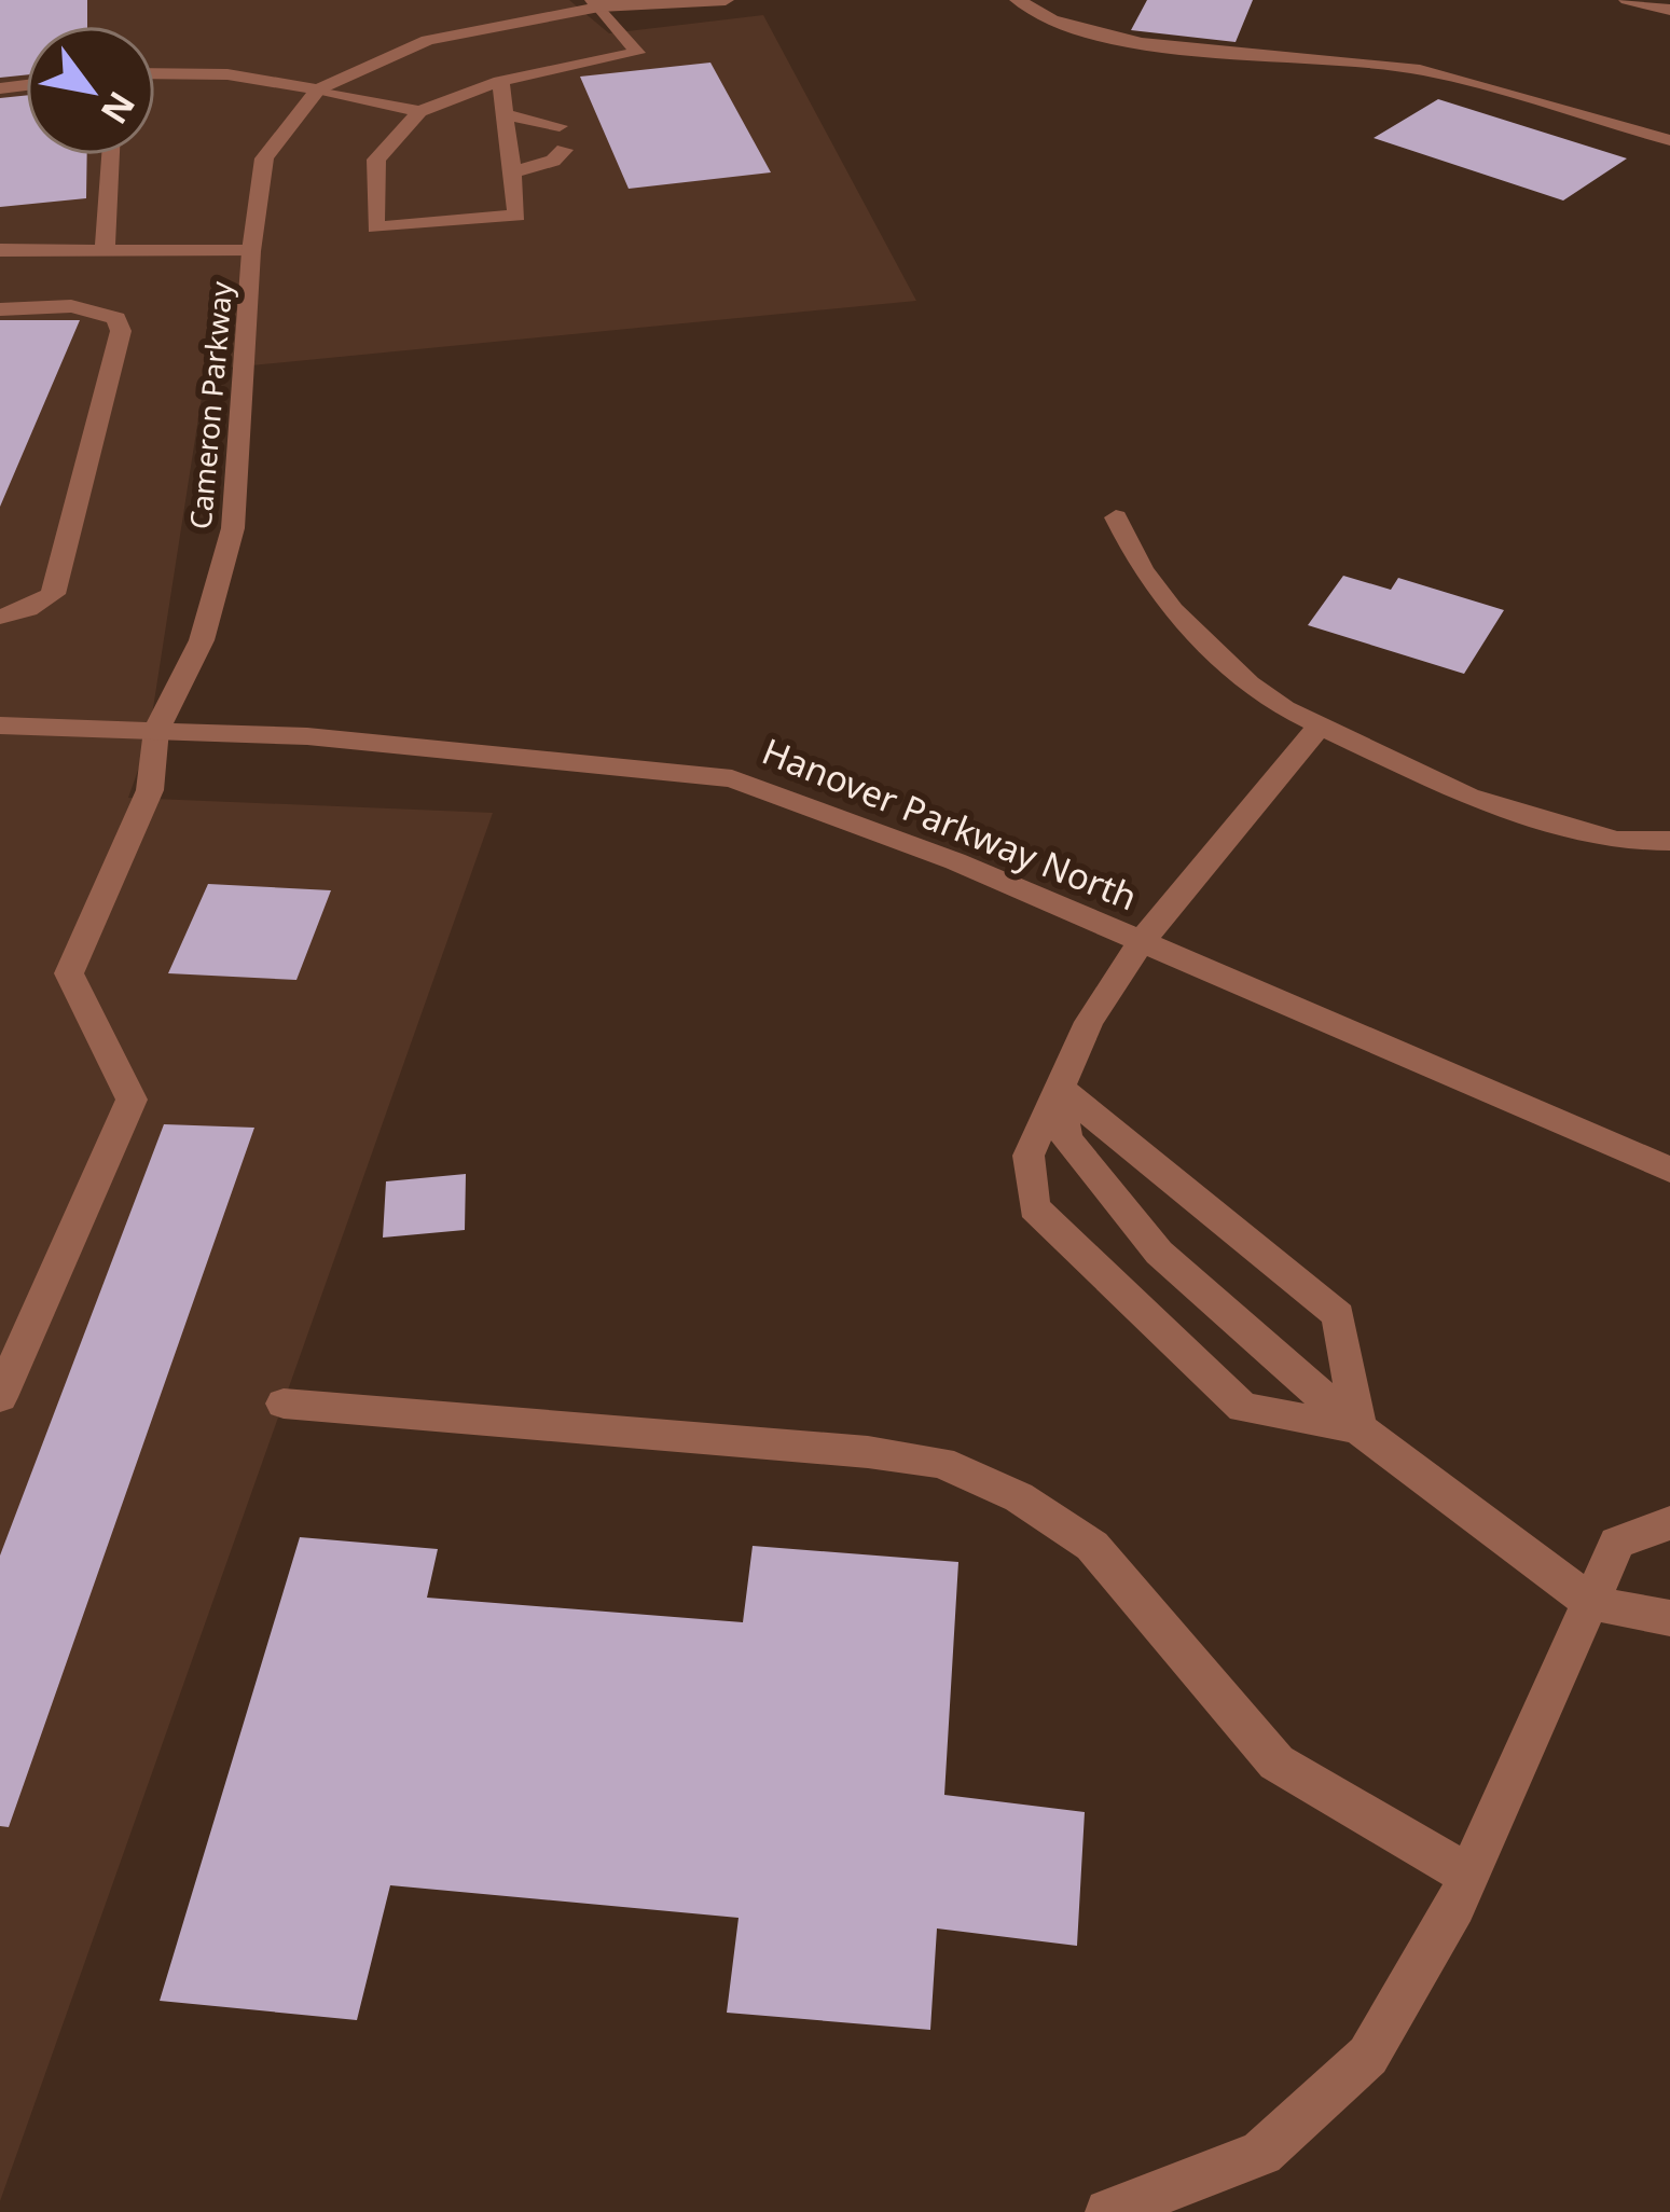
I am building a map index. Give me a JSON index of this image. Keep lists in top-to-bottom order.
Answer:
{
  "streets": {
    "street": ["Cameron Parkway", "Hanover Parkway North"]
  },
  "crossings": [
    ["Cameron Parkway", "Hanover Parkway North"]
  ],
  "north": "bottom right"
}
